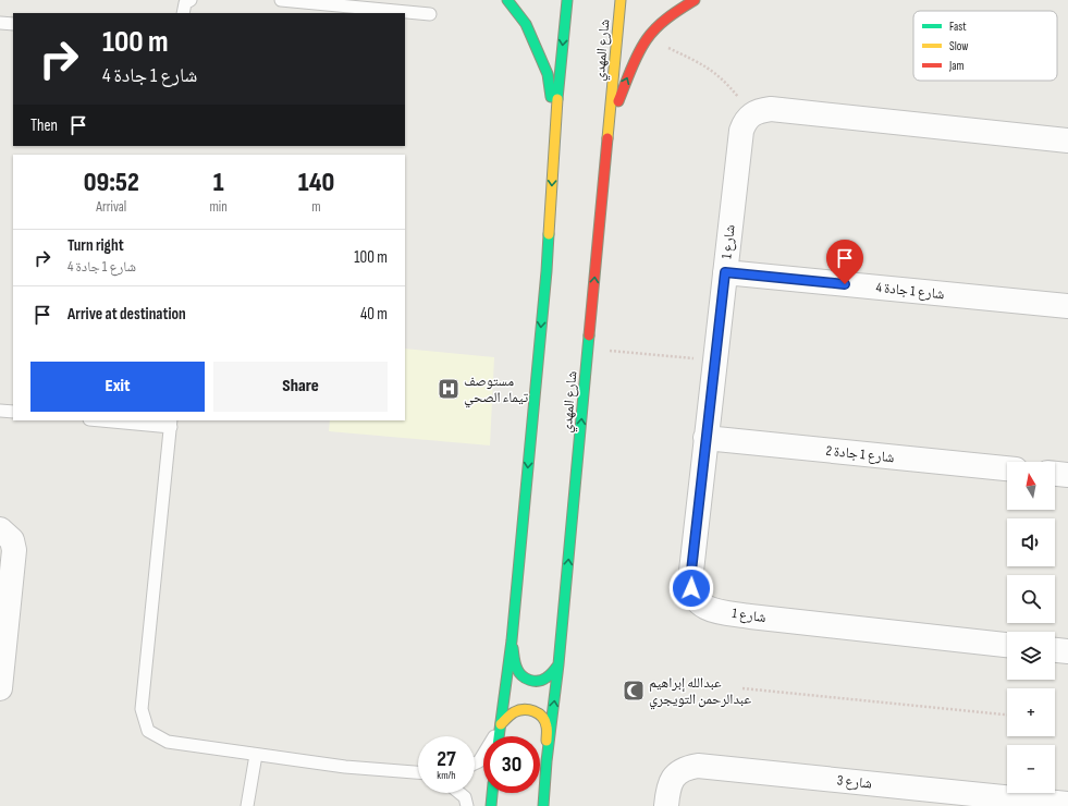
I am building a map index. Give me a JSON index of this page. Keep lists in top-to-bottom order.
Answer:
{
  "streets": {
    "main road": ["شارع المهدي"],
    "street": [
      "شارع 1",
      "شارع 1 جادة 4",
      "شارع 1 جادة 2",
      "شارع 3"
    ]
  },
  "crossings": [
    ["شارع 1", "شارع 1 جادة 4"],
    ["شارع 1", "شارع 1 جادة 2"]
  ],
  "places": {
    "hospital": ["مستوصف تيماء الصحي"],
    "mosque": ["عبدالله إبراهيم عبدالرحمن التويجري"]
  },
  "legend": ["Fast", "Slow", "Jam"],
  "north": "top",
  "page": {
    "turn": ["100 m", "شارع 1 جادة 4"],
    "then": "Then",
    "eta": [
      "09:52",
      "Arrival",
      "1",
      "min",
      "140",
      "m"
    ],
    "list": [
      {
        "name": "Turn right",
        "note": "شارع 1 جادة 4",
        "value": "100 m"
      },
      {
        "name": "Arrive at destination",
        "value": "40 m"
      }
    ],
    "buttons": ["Exit", "Share"],
    "map_buttons": ["+", "−"],
    "speed": "27 km/h",
    "limit": "30"
  }
}
